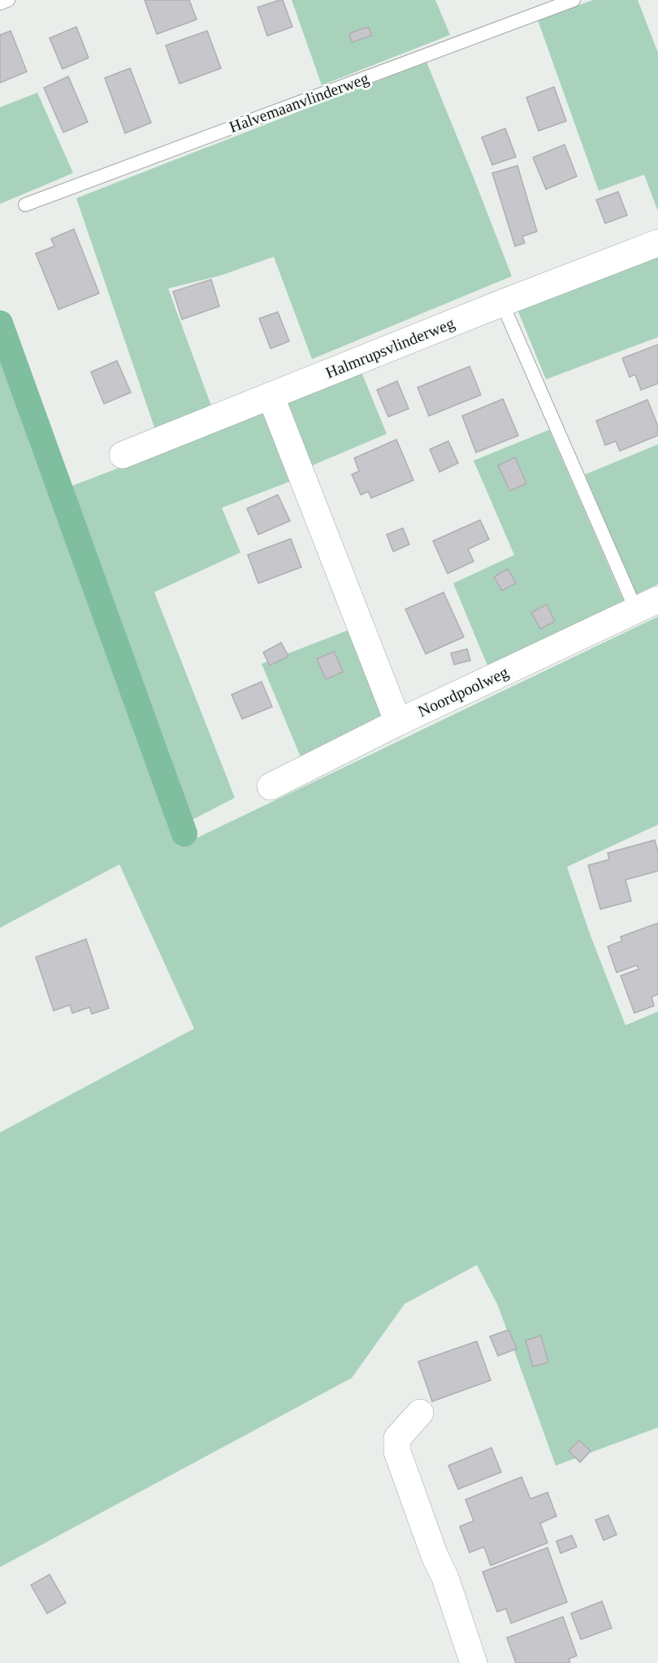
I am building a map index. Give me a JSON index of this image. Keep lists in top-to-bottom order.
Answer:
{
  "streets": {
    "street": ["Halmrupsvlinderweg", "Noordpoolweg"],
    "lane": ["Halvemaanvlinderweg"]
  }
}
